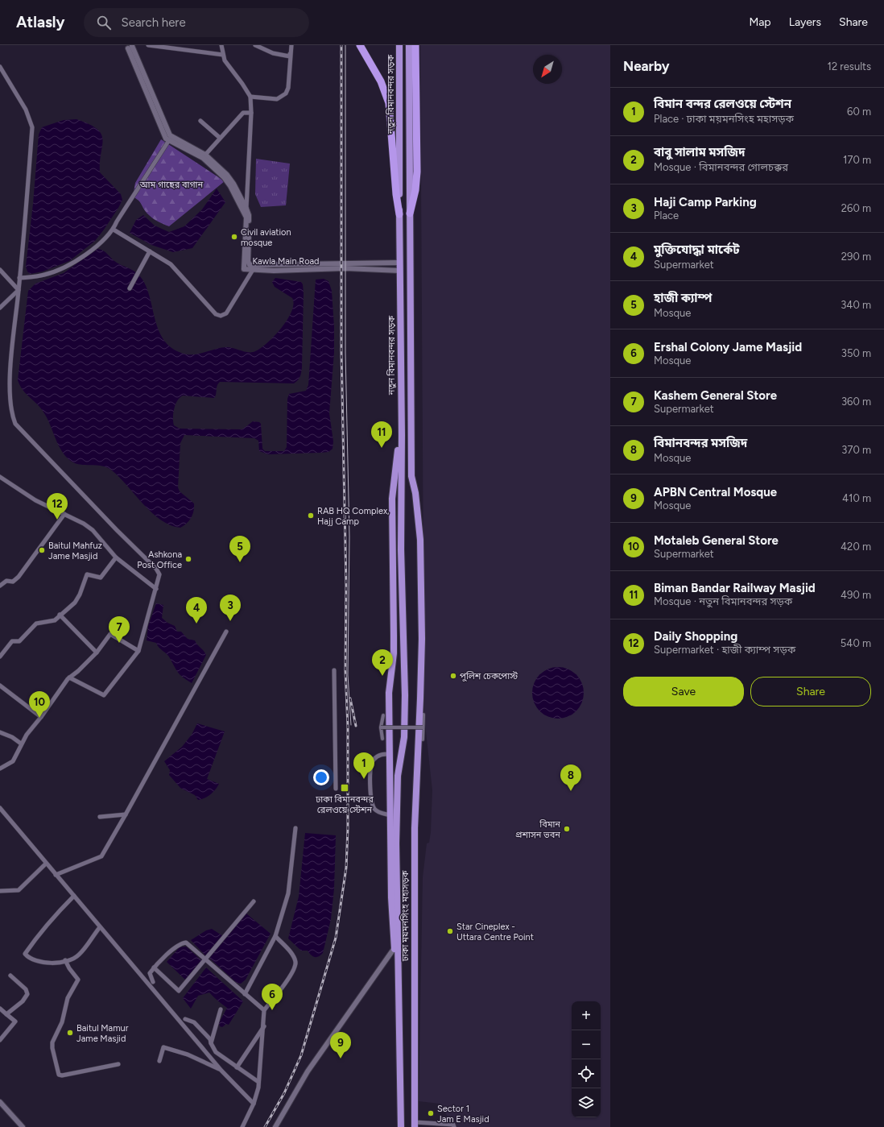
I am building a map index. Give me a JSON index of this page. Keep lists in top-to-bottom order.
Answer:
{
  "streets": {
    "highway": ["নতুন বিমানবন্দর সড়ক", "ঢাকা ময়মনসিংহ মহাসড়ক"],
    "street": ["Kawla Main Road"]
  },
  "crossings": [
    ["নতুন বিমানবন্দর সড়ক", "Kawla Main Road"],
    ["নতুন বিমানবন্দর সড়ক", "ঢাকা ময়মনসিংহ মহাসড়ক"]
  ],
  "parks": ["আম গাছের বাগান"],
  "places": {
    "other": [
      "Civil aviation mosque",
      "RAB HQ Complex, Hajj Camp",
      "Baitul Mahfuz Jame Masjid",
      "Ashkona Post Office",
      "পুলিশ চেকপোস্ট",
      "বিমান প্রশাসন ভবন",
      "Star Cineplex - Uttara Centre Point",
      "Baitul Mamur Jame Masjid",
      "Sector 1 Jam E Masjid"
    ],
    "transit": ["ঢাকা বিমানবন্দর রেলওয়ে স্টেশন"]
  },
  "north": "bottom left",
  "page": {
    "header": "Atlasly",
    "search": "Search here",
    "nav": ["Map", "Layers", "Share"],
    "heading": ["Nearby", "12 results"],
    "list": [
      {
        "mark": "1",
        "name": "বিমান বন্দর রেলওয়ে স্টেশন",
        "note": "Place · ঢাকা ময়মনসিংহ মহাসড়ক",
        "value": "60 m"
      },
      {
        "mark": "2",
        "name": "বাবু সালাম মসজিদ",
        "note": "Mosque · বিমানবন্দর গোলচক্কর",
        "value": "170 m"
      },
      {
        "mark": "3",
        "name": "Haji Camp Parking",
        "note": "Place",
        "value": "260 m"
      },
      {
        "mark": "4",
        "name": "মুক্তিযোদ্ধা মার্কেট",
        "note": "Supermarket",
        "value": "290 m"
      },
      {
        "mark": "5",
        "name": "হাজী ক্যাম্প",
        "note": "Mosque",
        "value": "340 m"
      },
      {
        "mark": "6",
        "name": "Ershal Colony Jame Masjid",
        "note": "Mosque",
        "value": "350 m"
      },
      {
        "mark": "7",
        "name": "Kashem General Store",
        "note": "Supermarket",
        "value": "360 m"
      },
      {
        "mark": "8",
        "name": "বিমানবন্দর মসজিদ",
        "note": "Mosque",
        "value": "370 m"
      },
      {
        "mark": "9",
        "name": "APBN Central Mosque",
        "note": "Mosque",
        "value": "410 m"
      },
      {
        "mark": "10",
        "name": "Motaleb General Store",
        "note": "Supermarket",
        "value": "420 m"
      },
      {
        "mark": "11",
        "name": "Biman Bandar Railway Masjid",
        "note": "Mosque · নতুন বিমানবন্দর সড়ক",
        "value": "490 m"
      },
      {
        "mark": "12",
        "name": "Daily Shopping",
        "note": "Supermarket · হাজী ক্যাম্প সড়ক",
        "value": "540 m"
      }
    ],
    "pins": [
      "11",
      "12",
      "5",
      "3",
      "4",
      "7",
      "2",
      "10",
      "1",
      "8",
      "6",
      "9"
    ],
    "buttons": ["Save", "Share"],
    "map_buttons": ["+", "−"]
  }
}
